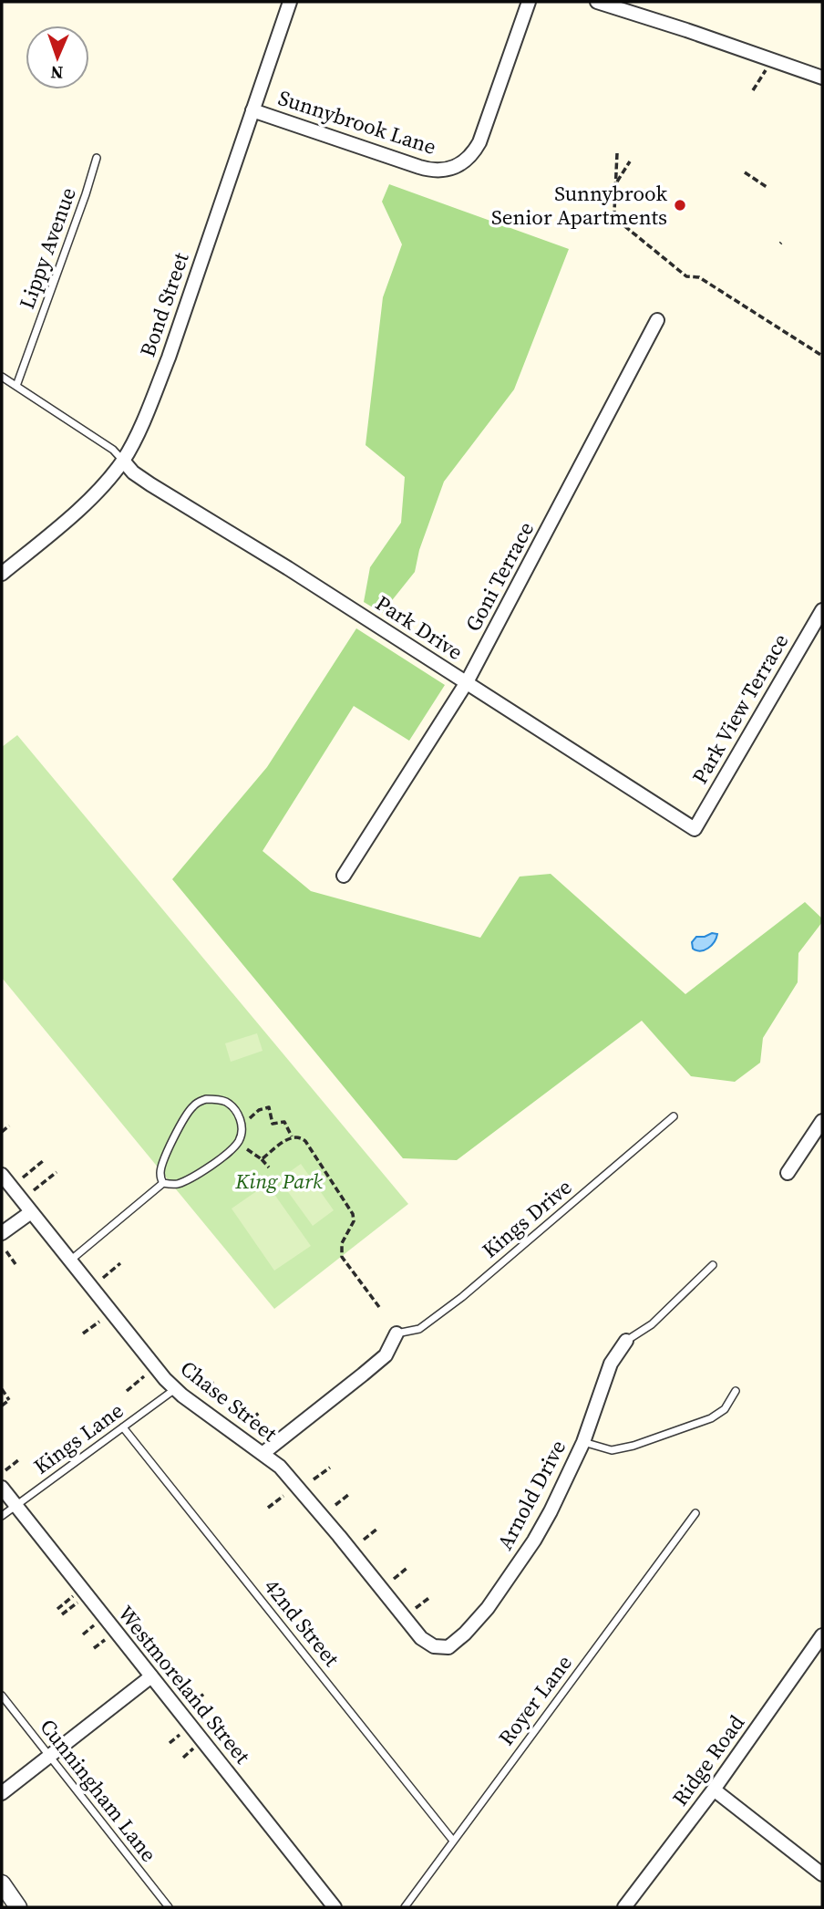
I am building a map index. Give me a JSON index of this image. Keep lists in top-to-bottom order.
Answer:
{
  "streets": {
    "street": [
      "Sunnybrook Lane",
      "Bond Street",
      "Goni Terrace",
      "Park Drive",
      "Park View Terrace",
      "Chase Street",
      "Arnold Drive",
      "Westmoreland Street",
      "Ridge Road"
    ],
    "lane": [
      "Lippy Avenue",
      "Kings Drive",
      "Kings Lane",
      "42nd Street",
      "Royer Lane",
      "Cunningham Lane"
    ]
  },
  "crossings": [
    ["Sunnybrook Lane", "Bond Street"],
    ["Bond Street", "Park Drive"],
    ["Goni Terrace", "Park Drive"],
    ["Park Drive", "Park View Terrace"],
    ["Chase Street", "Kings Lane"],
    ["Chase Street", "Arnold Drive"],
    ["Kings Lane", "42nd Street"],
    ["Kings Lane", "Westmoreland Street"],
    ["42nd Street", "Royer Lane"]
  ],
  "parks": ["King Park"],
  "places": ["Sunnybrook Senior Apartments"],
  "north": "bottom"
}
